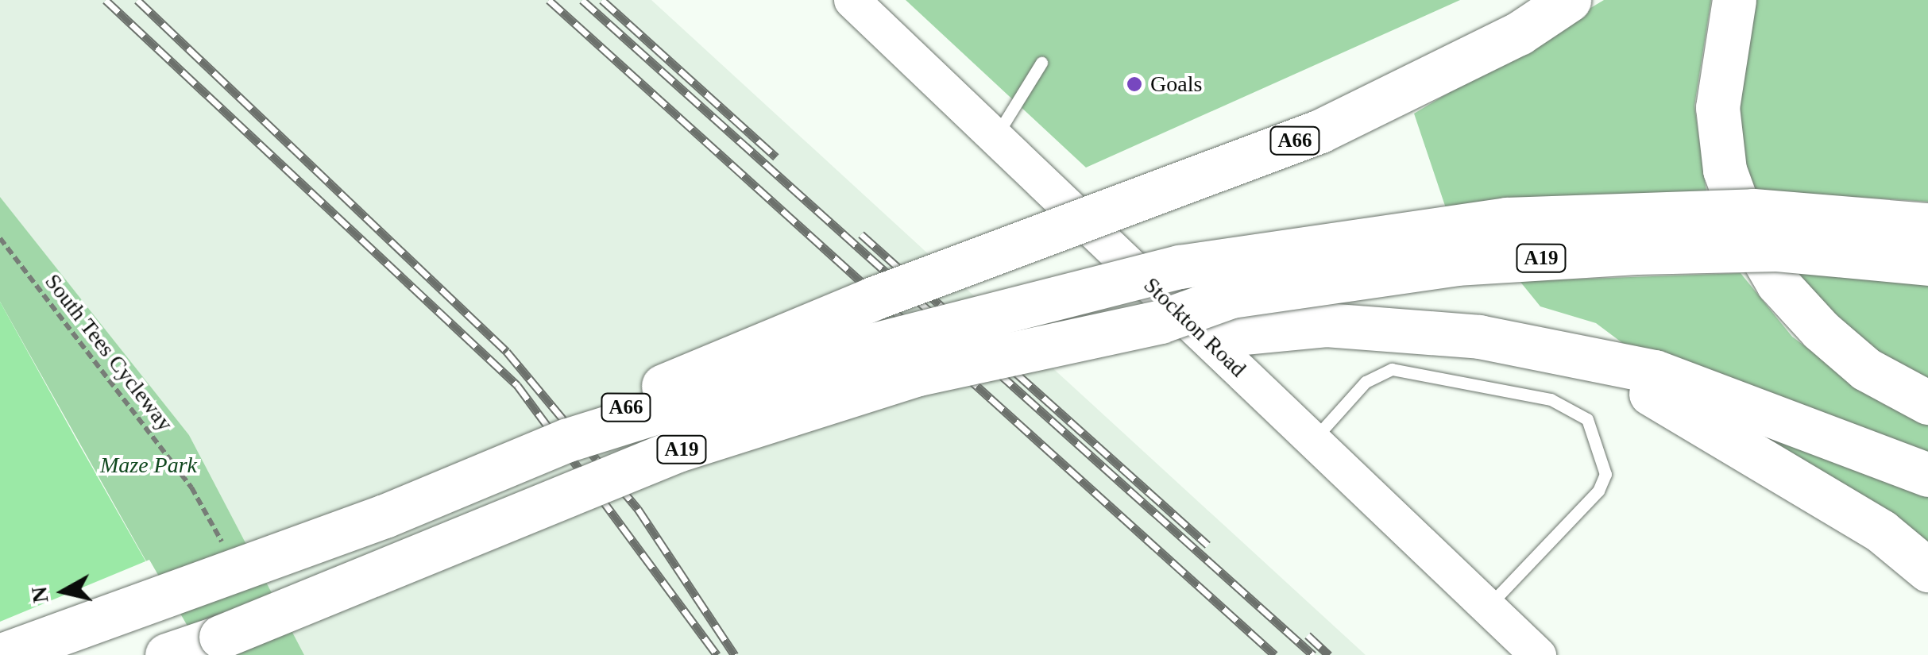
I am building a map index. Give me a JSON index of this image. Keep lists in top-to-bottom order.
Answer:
{
  "streets": {
    "highway": ["A66", "A19"],
    "main road": ["Stockton Road"],
    "path": ["South Tees Cycleway"]
  },
  "crossings": [
    ["A66", "A19"]
  ],
  "parks": ["Maze Park"],
  "places": ["Goals"],
  "north": "left"
}
